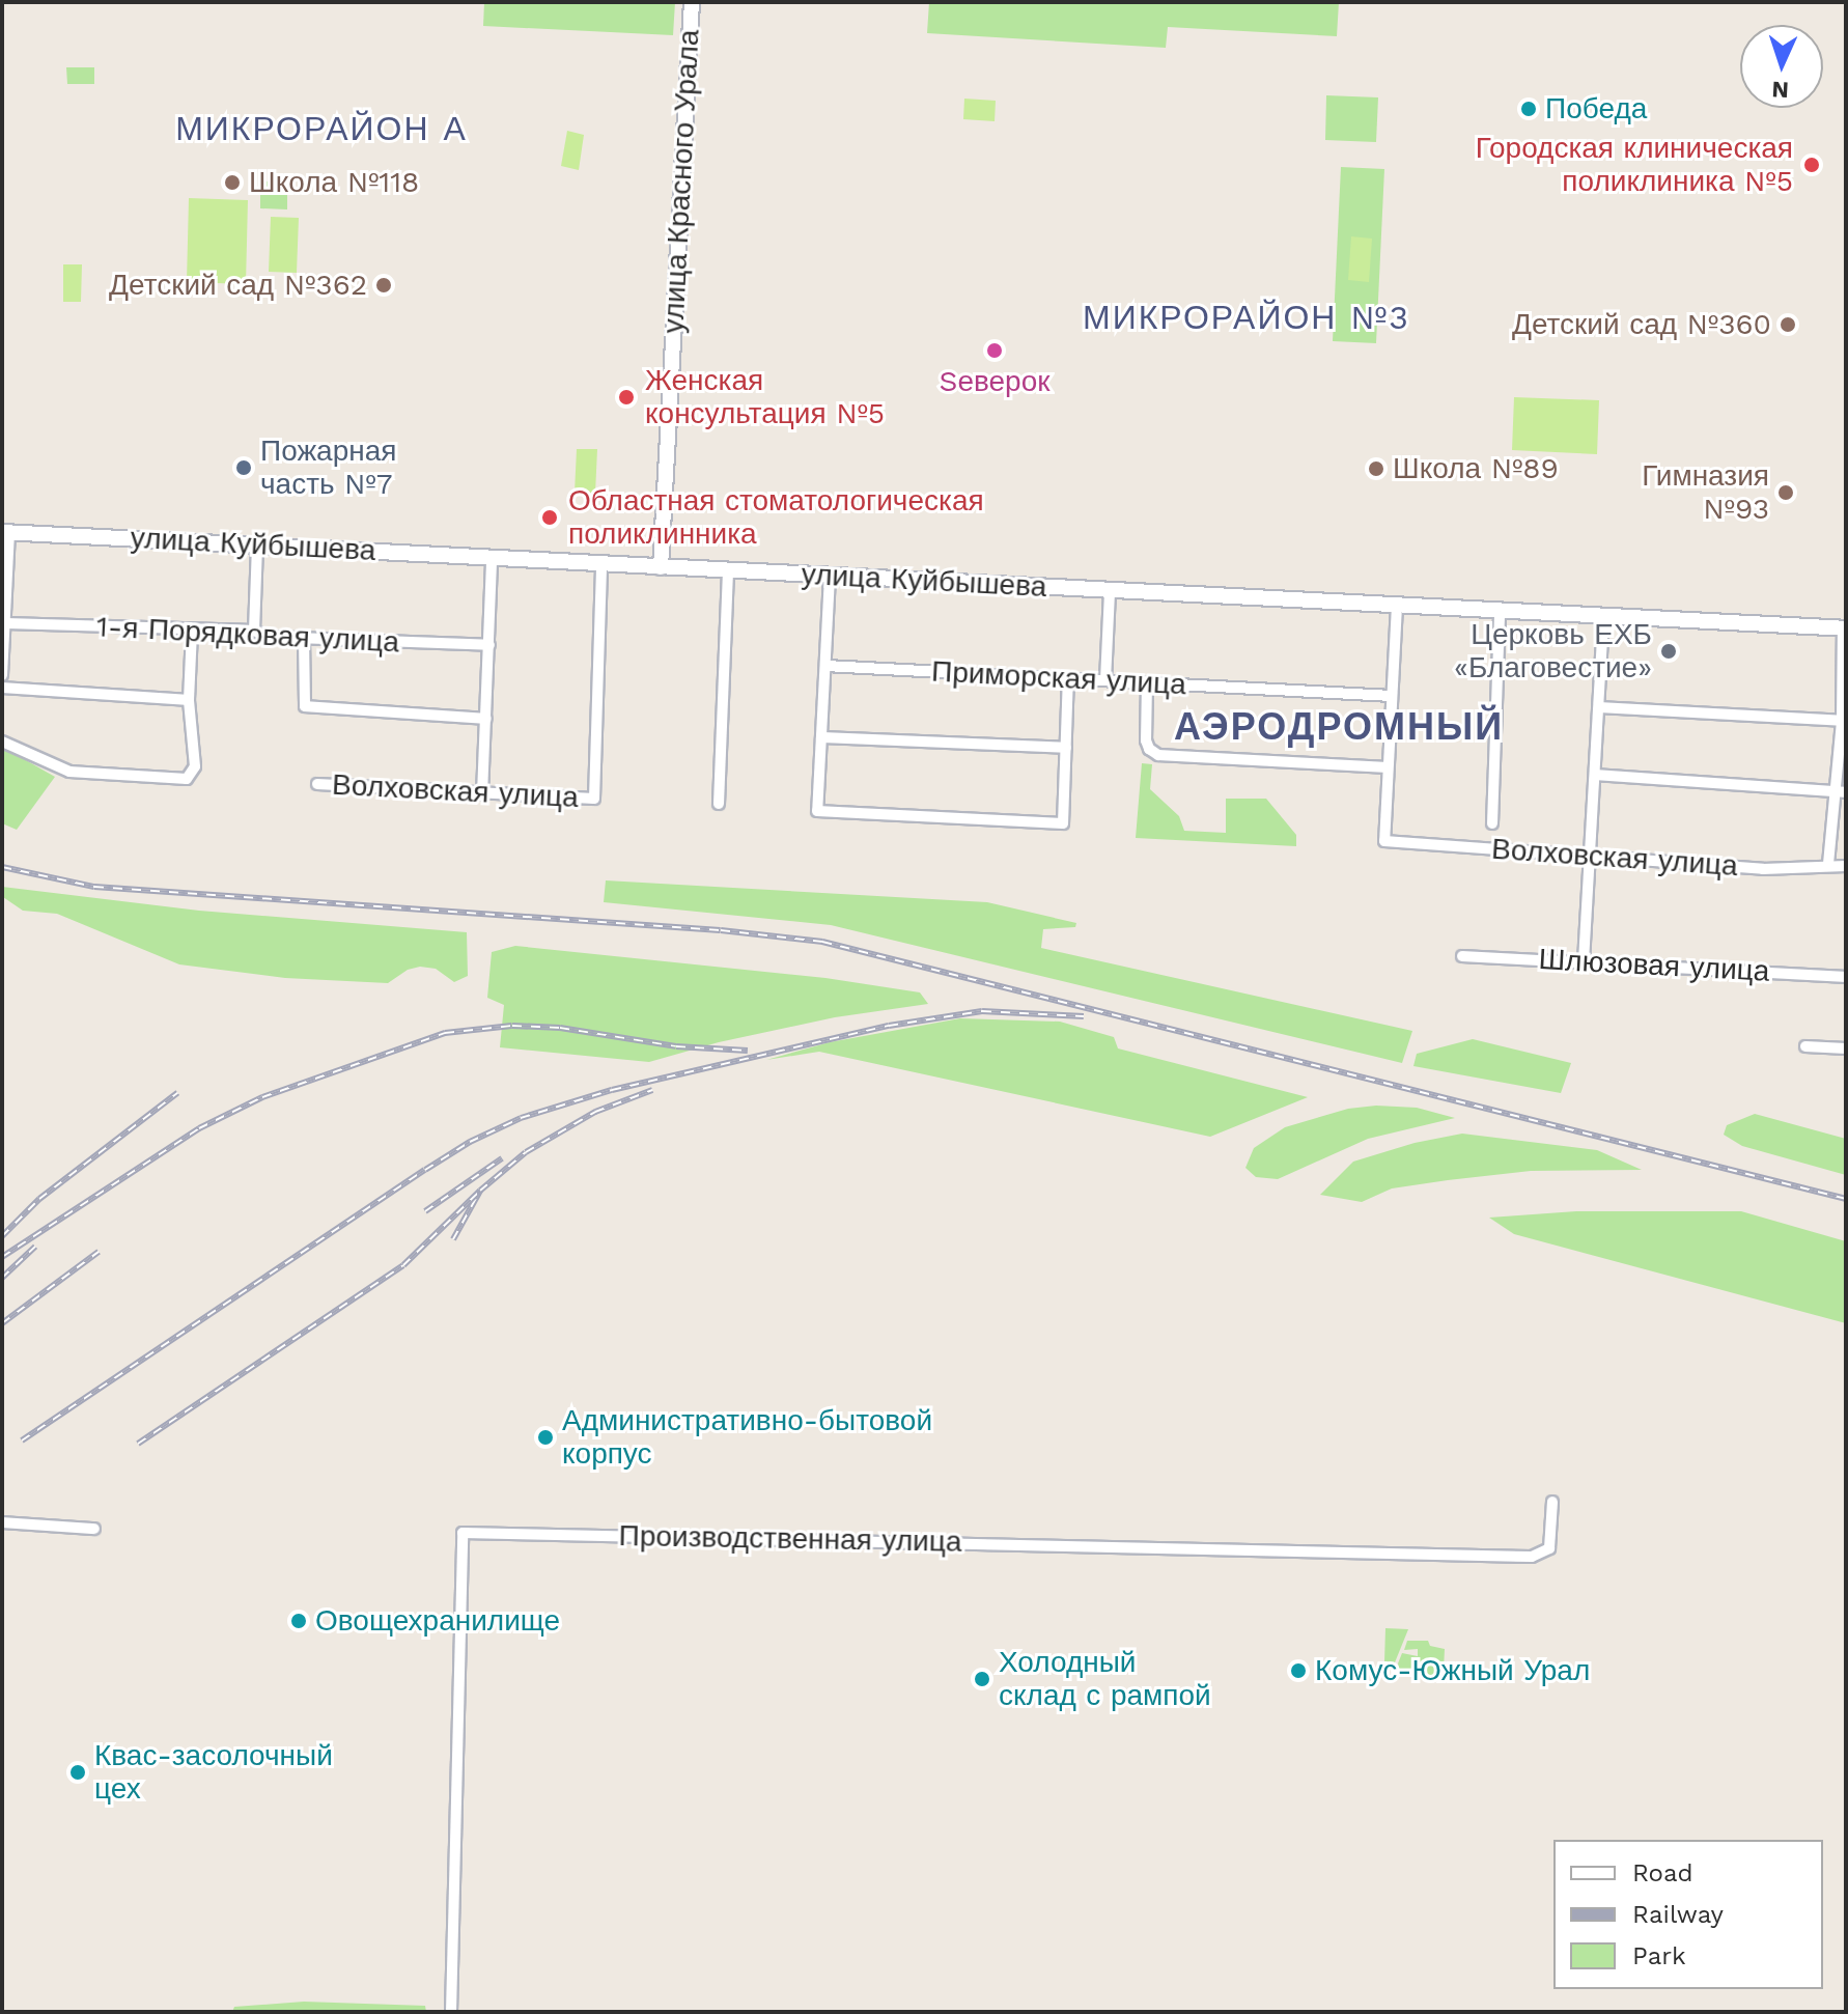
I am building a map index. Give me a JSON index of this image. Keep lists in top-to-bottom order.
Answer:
{
  "streets": {
    "main road": ["улица Красного Урала", "улица Куйбышева"],
    "street": [
      "1-я Порядковая улица",
      "Приморская улица",
      "Волховская улица",
      "Шлюзовая улица",
      "Производственная улица"
    ]
  },
  "crossings": [
    ["улица Красного Урала", "улица Куйбышева"],
    ["улица Куйбышева", "Волховская улица"]
  ],
  "districts": ["МИКРОРАЙОН А", "МИКРОРАЙОН №3", "АЭРОДРОМНЫЙ"],
  "places": [
    "Победа",
    "Городская клиническая поликлиника №5",
    "Школа №118",
    "Детский сад №362",
    "Детский сад №360",
    "Sеверок",
    "Женская консультация №5",
    "Пожарная часть №7",
    "Школа №89",
    "Гимназия №93",
    "Областная стоматологическая поликлинника",
    "Церковь ЕХБ «Благовестие»",
    "Административно-бытовой корпус",
    "Овощехранилище",
    "Комус-Южный Урал",
    "Холодный склад с рампой",
    "Квас-засолочный цех"
  ],
  "legend": ["Road", "Railway", "Park"],
  "north": "bottom"
}
